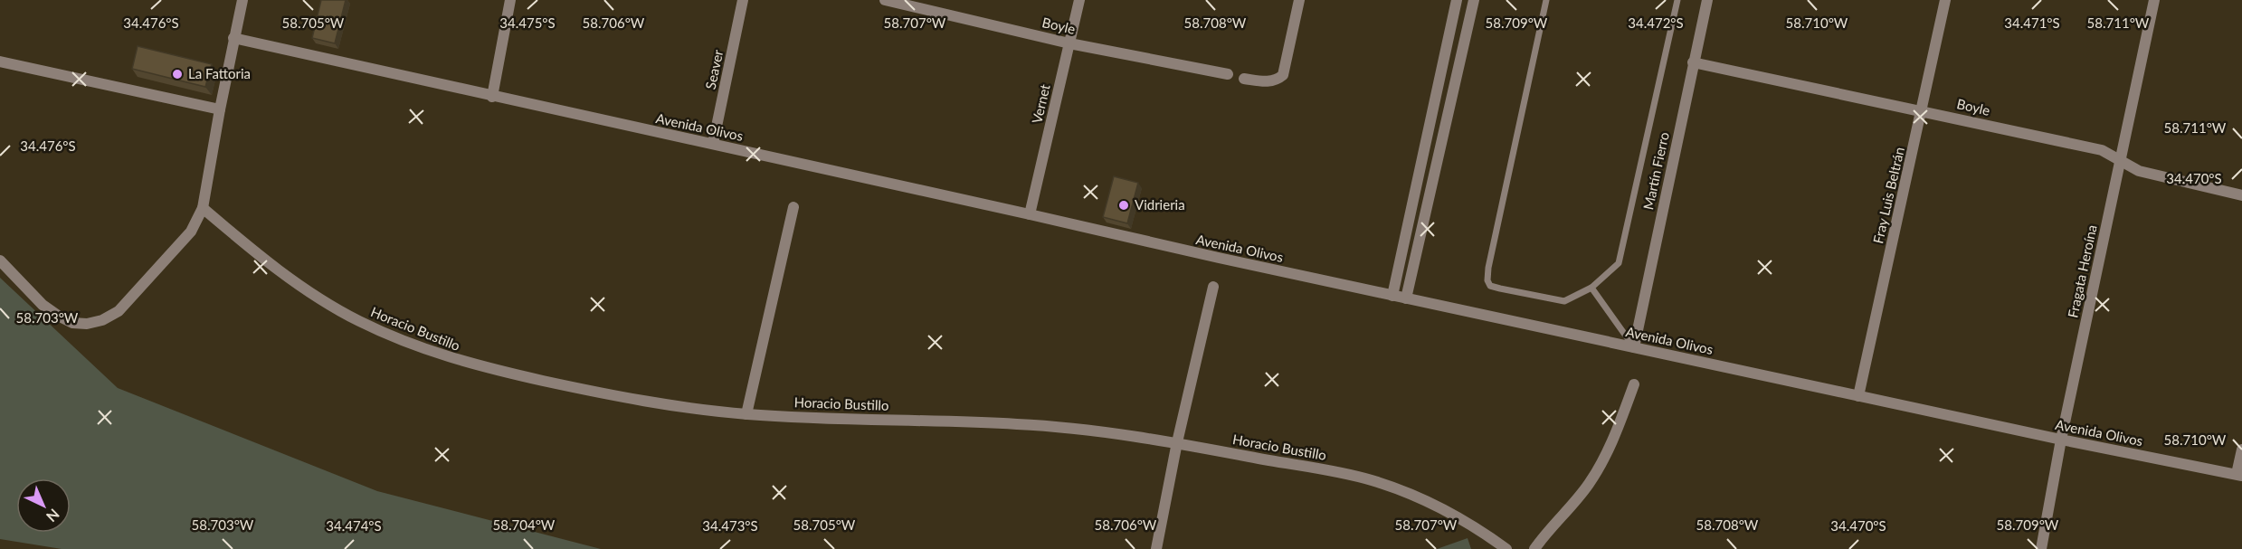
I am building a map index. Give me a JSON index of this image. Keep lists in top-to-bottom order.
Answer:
{
  "streets": {
    "street": [
      "Boyle",
      "Seaver",
      "Vernet",
      "Avenida Olivos",
      "Martín Fierro",
      "Fray Luis Beltrán",
      "Fragata Heroína",
      "Horacio Bustillo"
    ]
  },
  "crossings": [
    ["Boyle", "Vernet"],
    ["Boyle", "Martín Fierro"],
    ["Boyle", "Fray Luis Beltrán"],
    ["Boyle", "Fragata Heroína"],
    ["Seaver", "Avenida Olivos"],
    ["Vernet", "Avenida Olivos"],
    ["Avenida Olivos", "Martín Fierro"],
    ["Avenida Olivos", "Fray Luis Beltrán"],
    ["Avenida Olivos", "Fragata Heroína"]
  ],
  "places": ["La Fattoria", "Vidrieria"],
  "north": "bottom right",
  "coordinates": [
    "34.476°S",
    "34.475°S",
    "34.472°S",
    "34.471°S",
    "58.705°W",
    "58.706°W",
    "58.707°W",
    "58.708°W",
    "58.709°W",
    "58.710°W",
    "58.711°W",
    "34.470°S",
    "58.703°W",
    "58.704°W",
    "34.474°S",
    "34.473°S"
  ]
}
